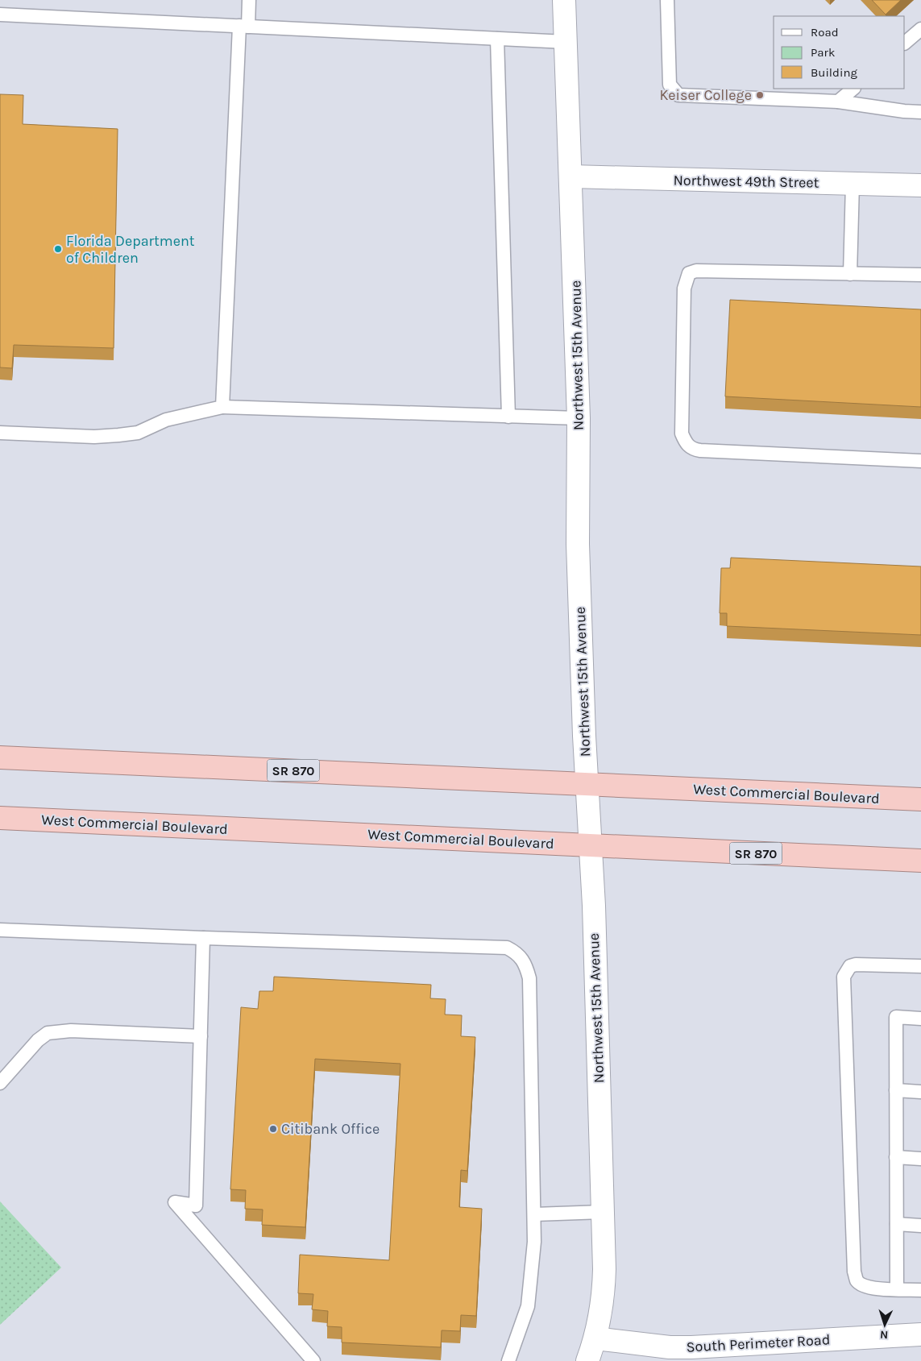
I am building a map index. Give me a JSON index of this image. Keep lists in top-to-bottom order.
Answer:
{
  "streets": {
    "highway": ["SR 870", "West Commercial Boulevard"],
    "street": ["Northwest 49th Street", "Northwest 15th Avenue", "South Perimeter Road"]
  },
  "crossings": [
    ["Northwest 49th Street", "Northwest 15th Avenue"],
    ["Northwest 15th Avenue", "West Commercial Boulevard"],
    ["Northwest 15th Avenue", "South Perimeter Road"]
  ],
  "places": ["Keiser College", "Florida Department of Children", "Citibank Office"],
  "legend": ["Road", "Park", "Building"],
  "north": "bottom"
}
